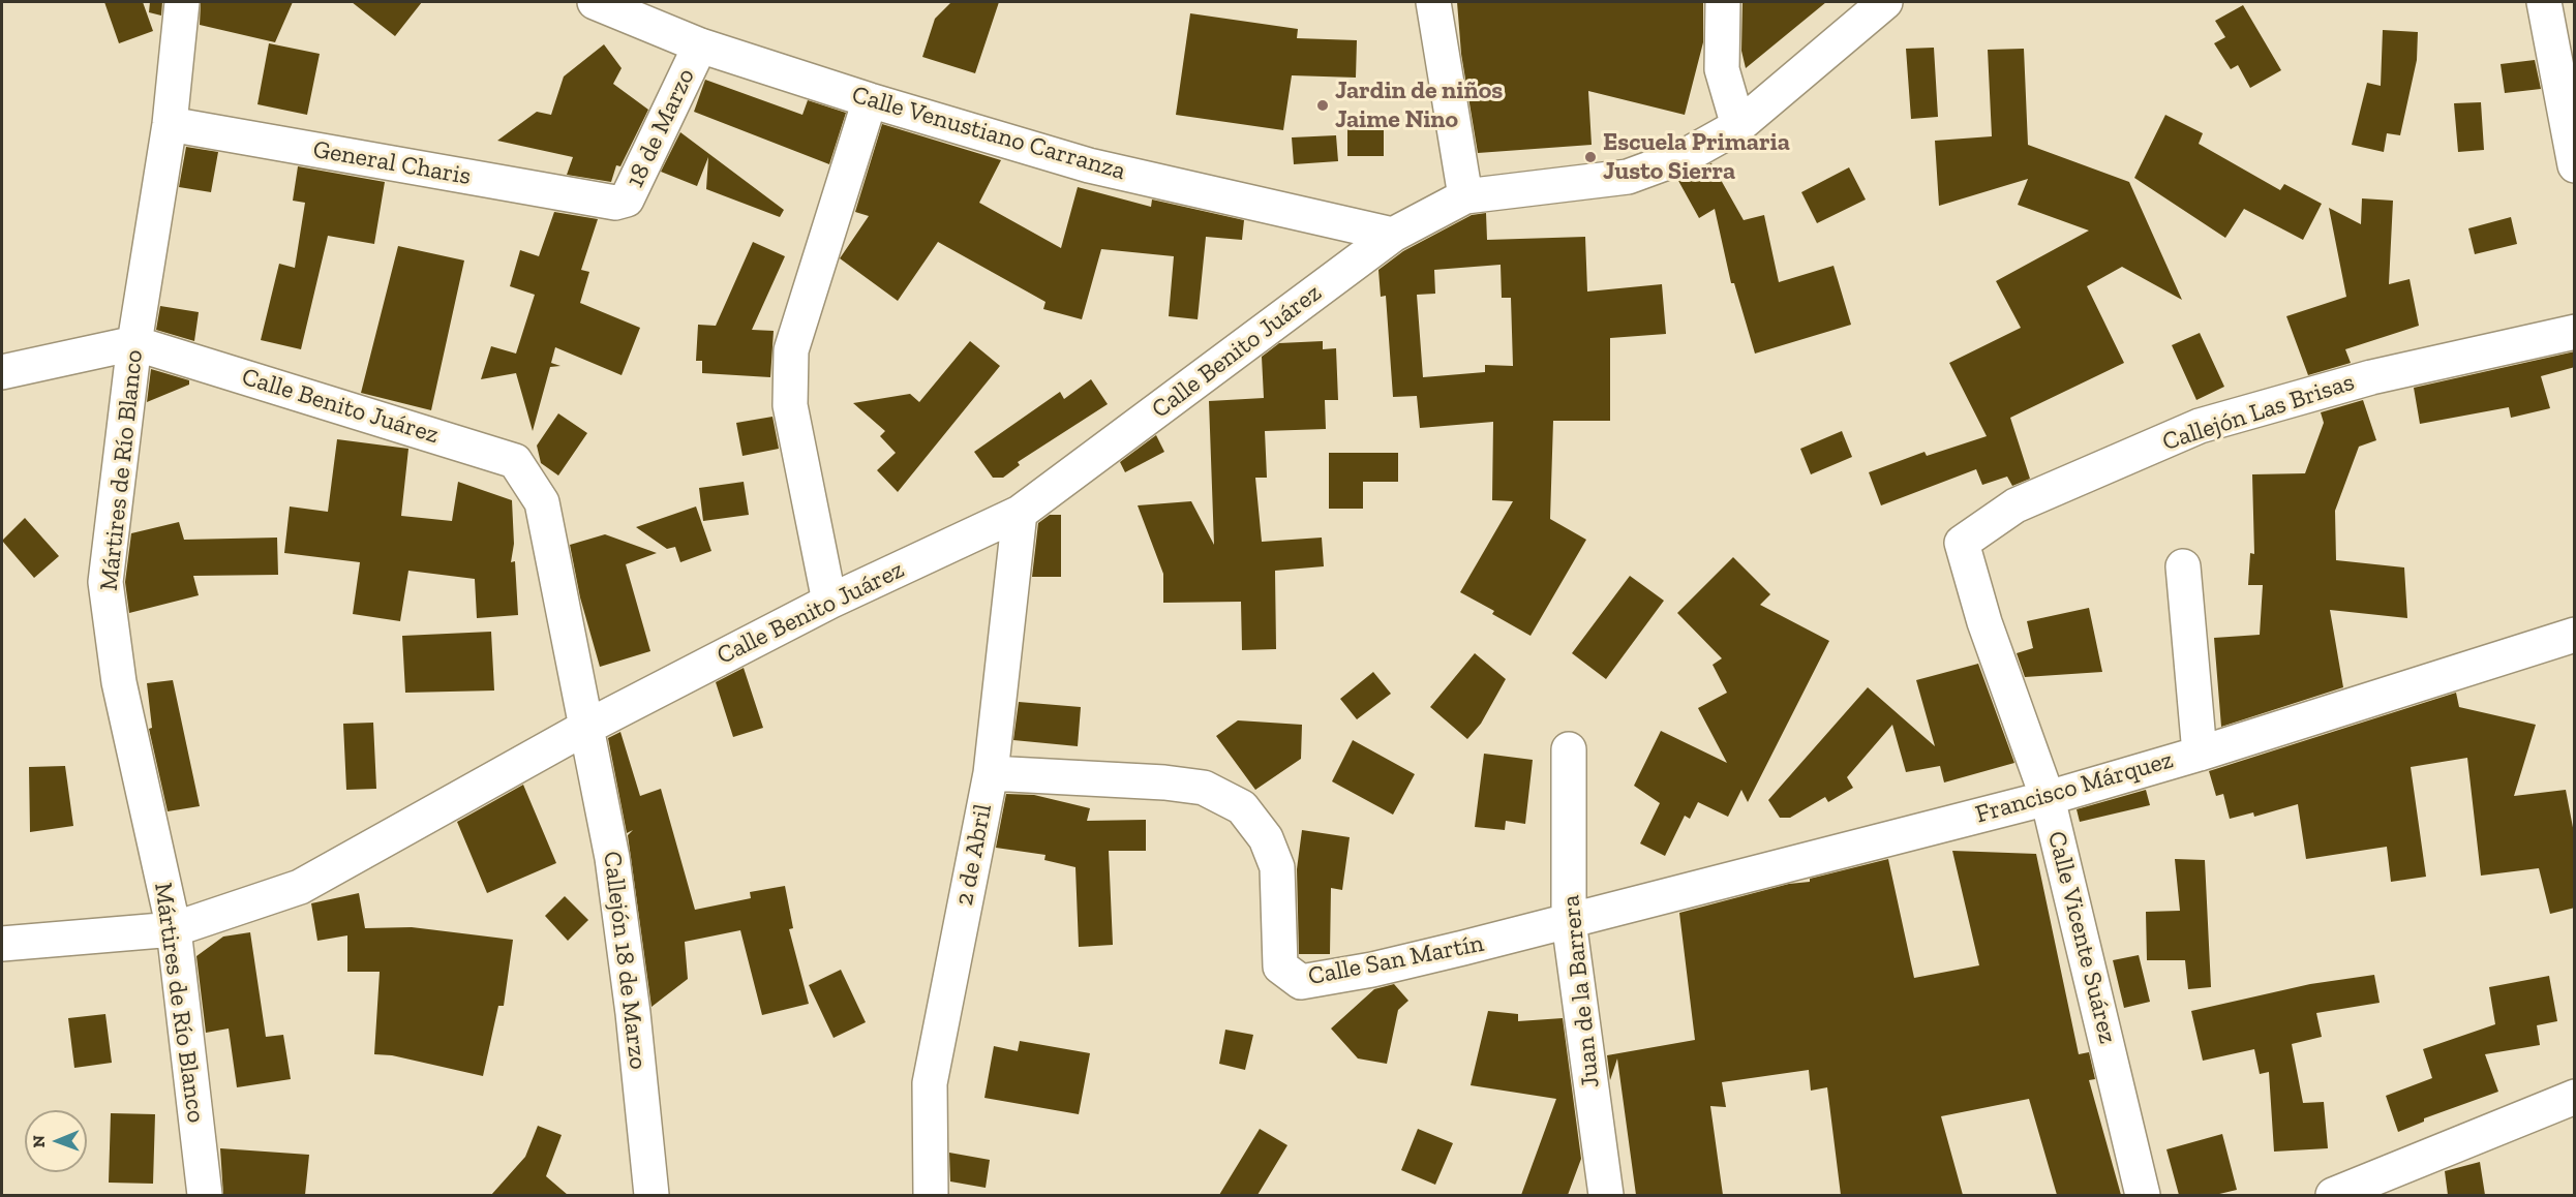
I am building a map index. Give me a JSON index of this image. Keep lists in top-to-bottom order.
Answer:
{
  "streets": {
    "street": [
      "18 de Marzo",
      "Calle Venustiano Carranza",
      "General Charis",
      "Calle Benito Juárez",
      "Callejón Las Brisas",
      "Mártires de Río Blanco",
      "Francisco Márquez",
      "2 de Abril",
      "Calle Vicente Suárez",
      "Callejón 18 de Marzo",
      "Calle San Martín",
      "Juan de la Barrera"
    ]
  },
  "crossings": [
    ["18 de Marzo", "Calle Venustiano Carranza"],
    ["18 de Marzo", "General Charis"],
    ["Calle Venustiano Carranza", "Calle Benito Juárez"],
    ["General Charis", "Mártires de Río Blanco"],
    ["Calle Benito Juárez", "Mártires de Río Blanco"],
    ["Calle Benito Juárez", "2 de Abril"],
    ["Calle Benito Juárez", "Callejón 18 de Marzo"],
    ["Callejón Las Brisas", "Calle Vicente Suárez"],
    ["Francisco Márquez", "Calle Vicente Suárez"],
    ["Francisco Márquez", "Calle San Martín"],
    ["Francisco Márquez", "Juan de la Barrera"],
    ["2 de Abril", "Calle San Martín"],
    ["Calle San Martín", "Juan de la Barrera"]
  ],
  "places": ["Jardin de niños Jaime Nino", "Escuela Primaria Justo Sierra"],
  "north": "left"
}
